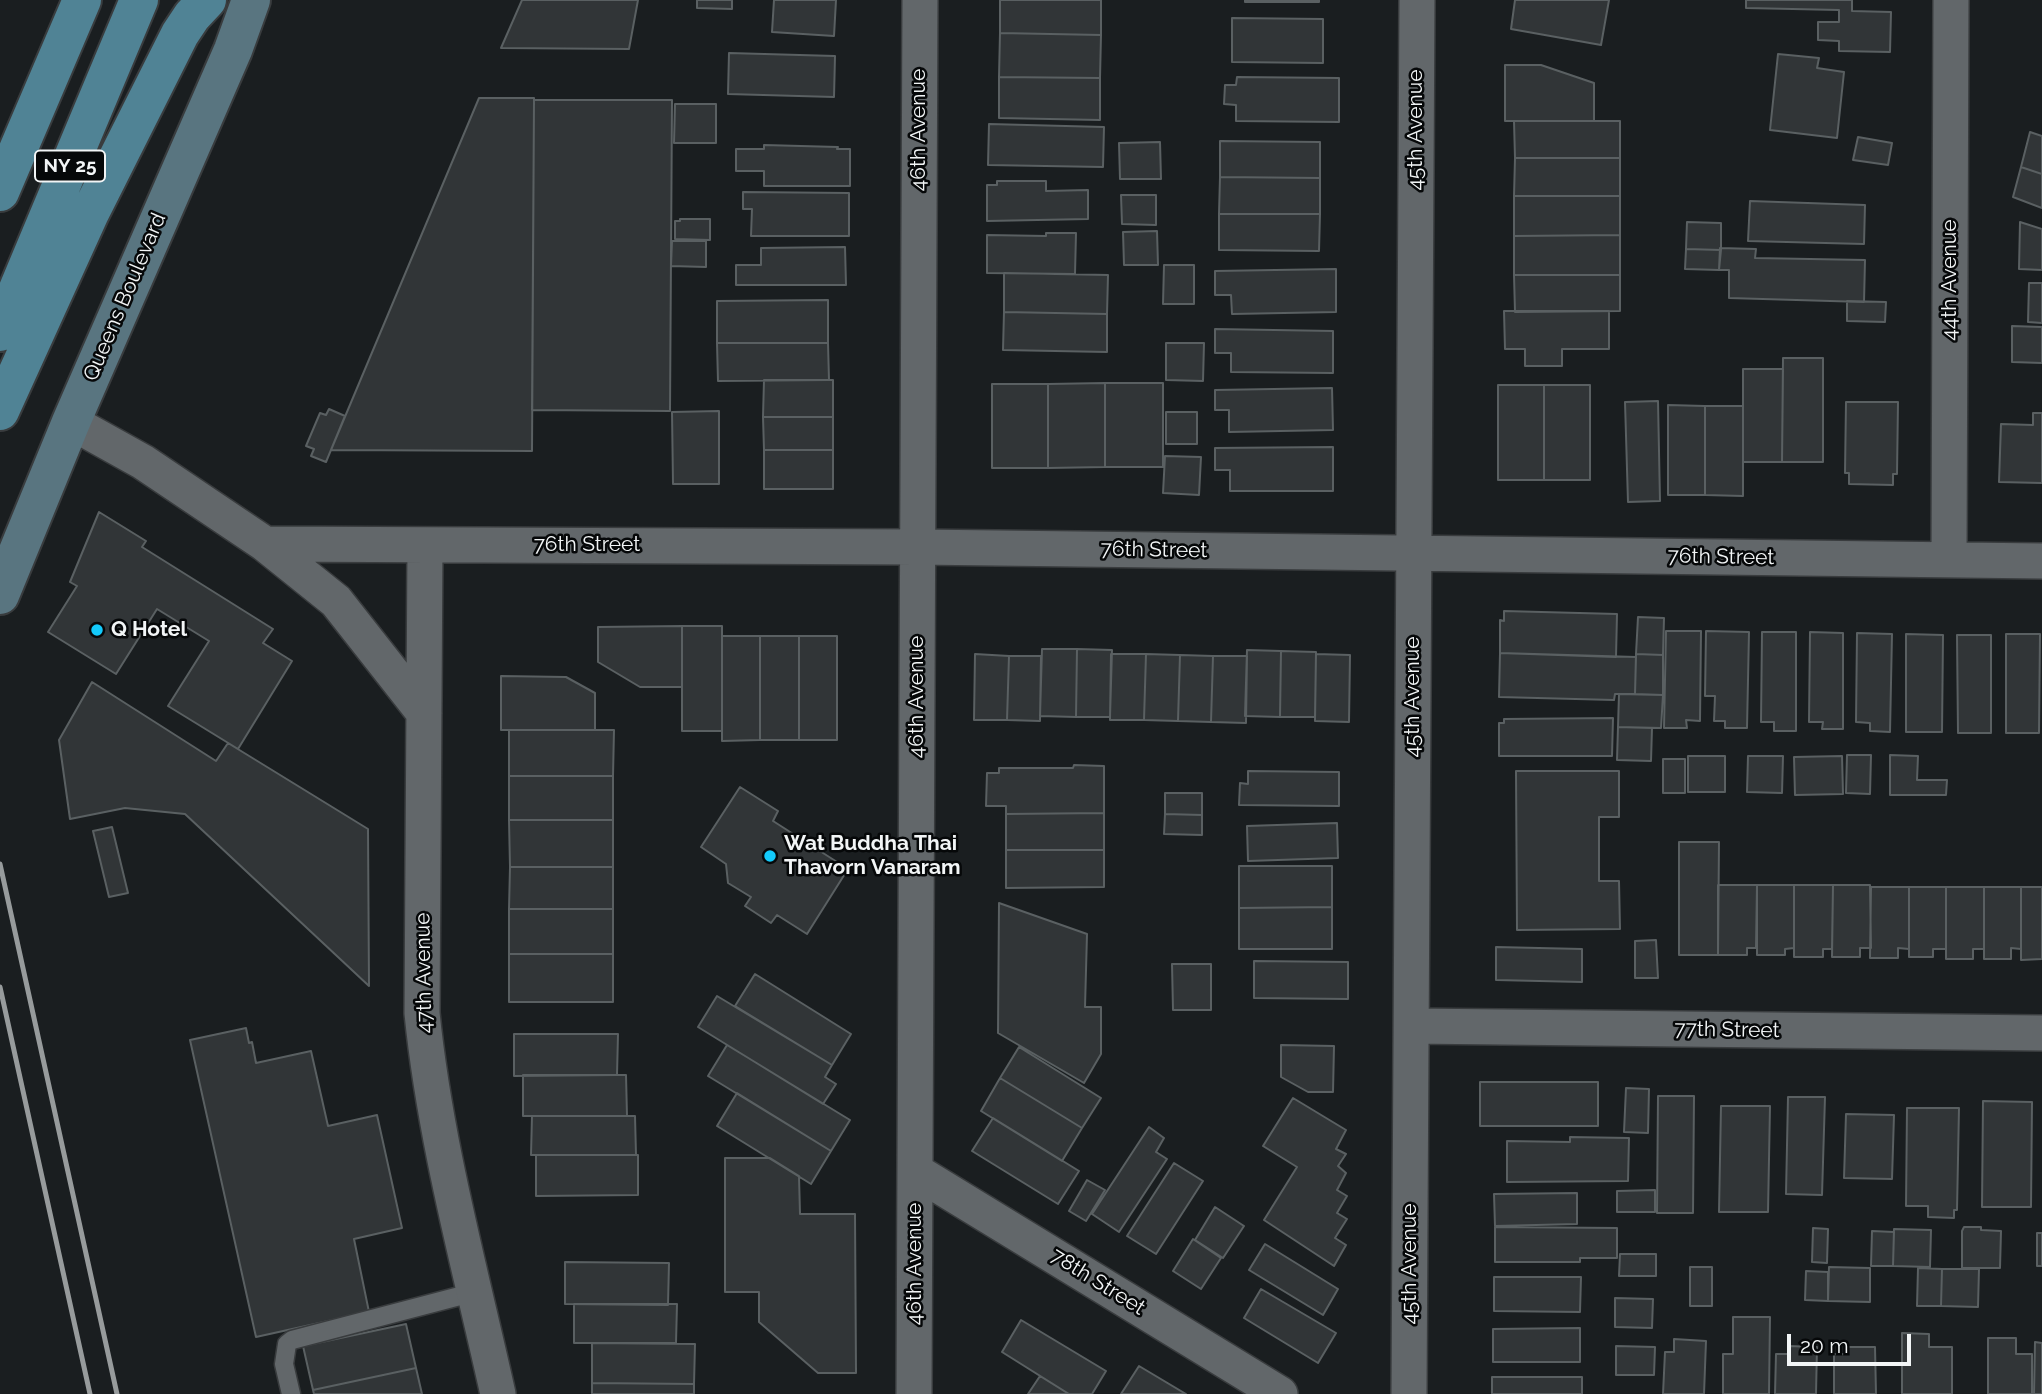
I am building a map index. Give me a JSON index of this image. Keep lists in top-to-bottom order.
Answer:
{
  "streets": {
    "main road": ["NY 25"],
    "street": [
      "46th Avenue",
      "45th Avenue",
      "44th Avenue",
      "Queens Boulevard",
      "76th Street",
      "47th Avenue",
      "77th Street",
      "78th Street"
    ]
  },
  "crossings": [
    ["46th Avenue", "76th Street"],
    ["46th Avenue", "78th Street"],
    ["45th Avenue", "76th Street"],
    ["45th Avenue", "77th Street"],
    ["44th Avenue", "76th Street"],
    ["76th Street", "47th Avenue"]
  ],
  "places": ["Q Hotel", "Wat Buddha Thai Thavorn Vanaram"],
  "scale_bar": "20 m"
}
